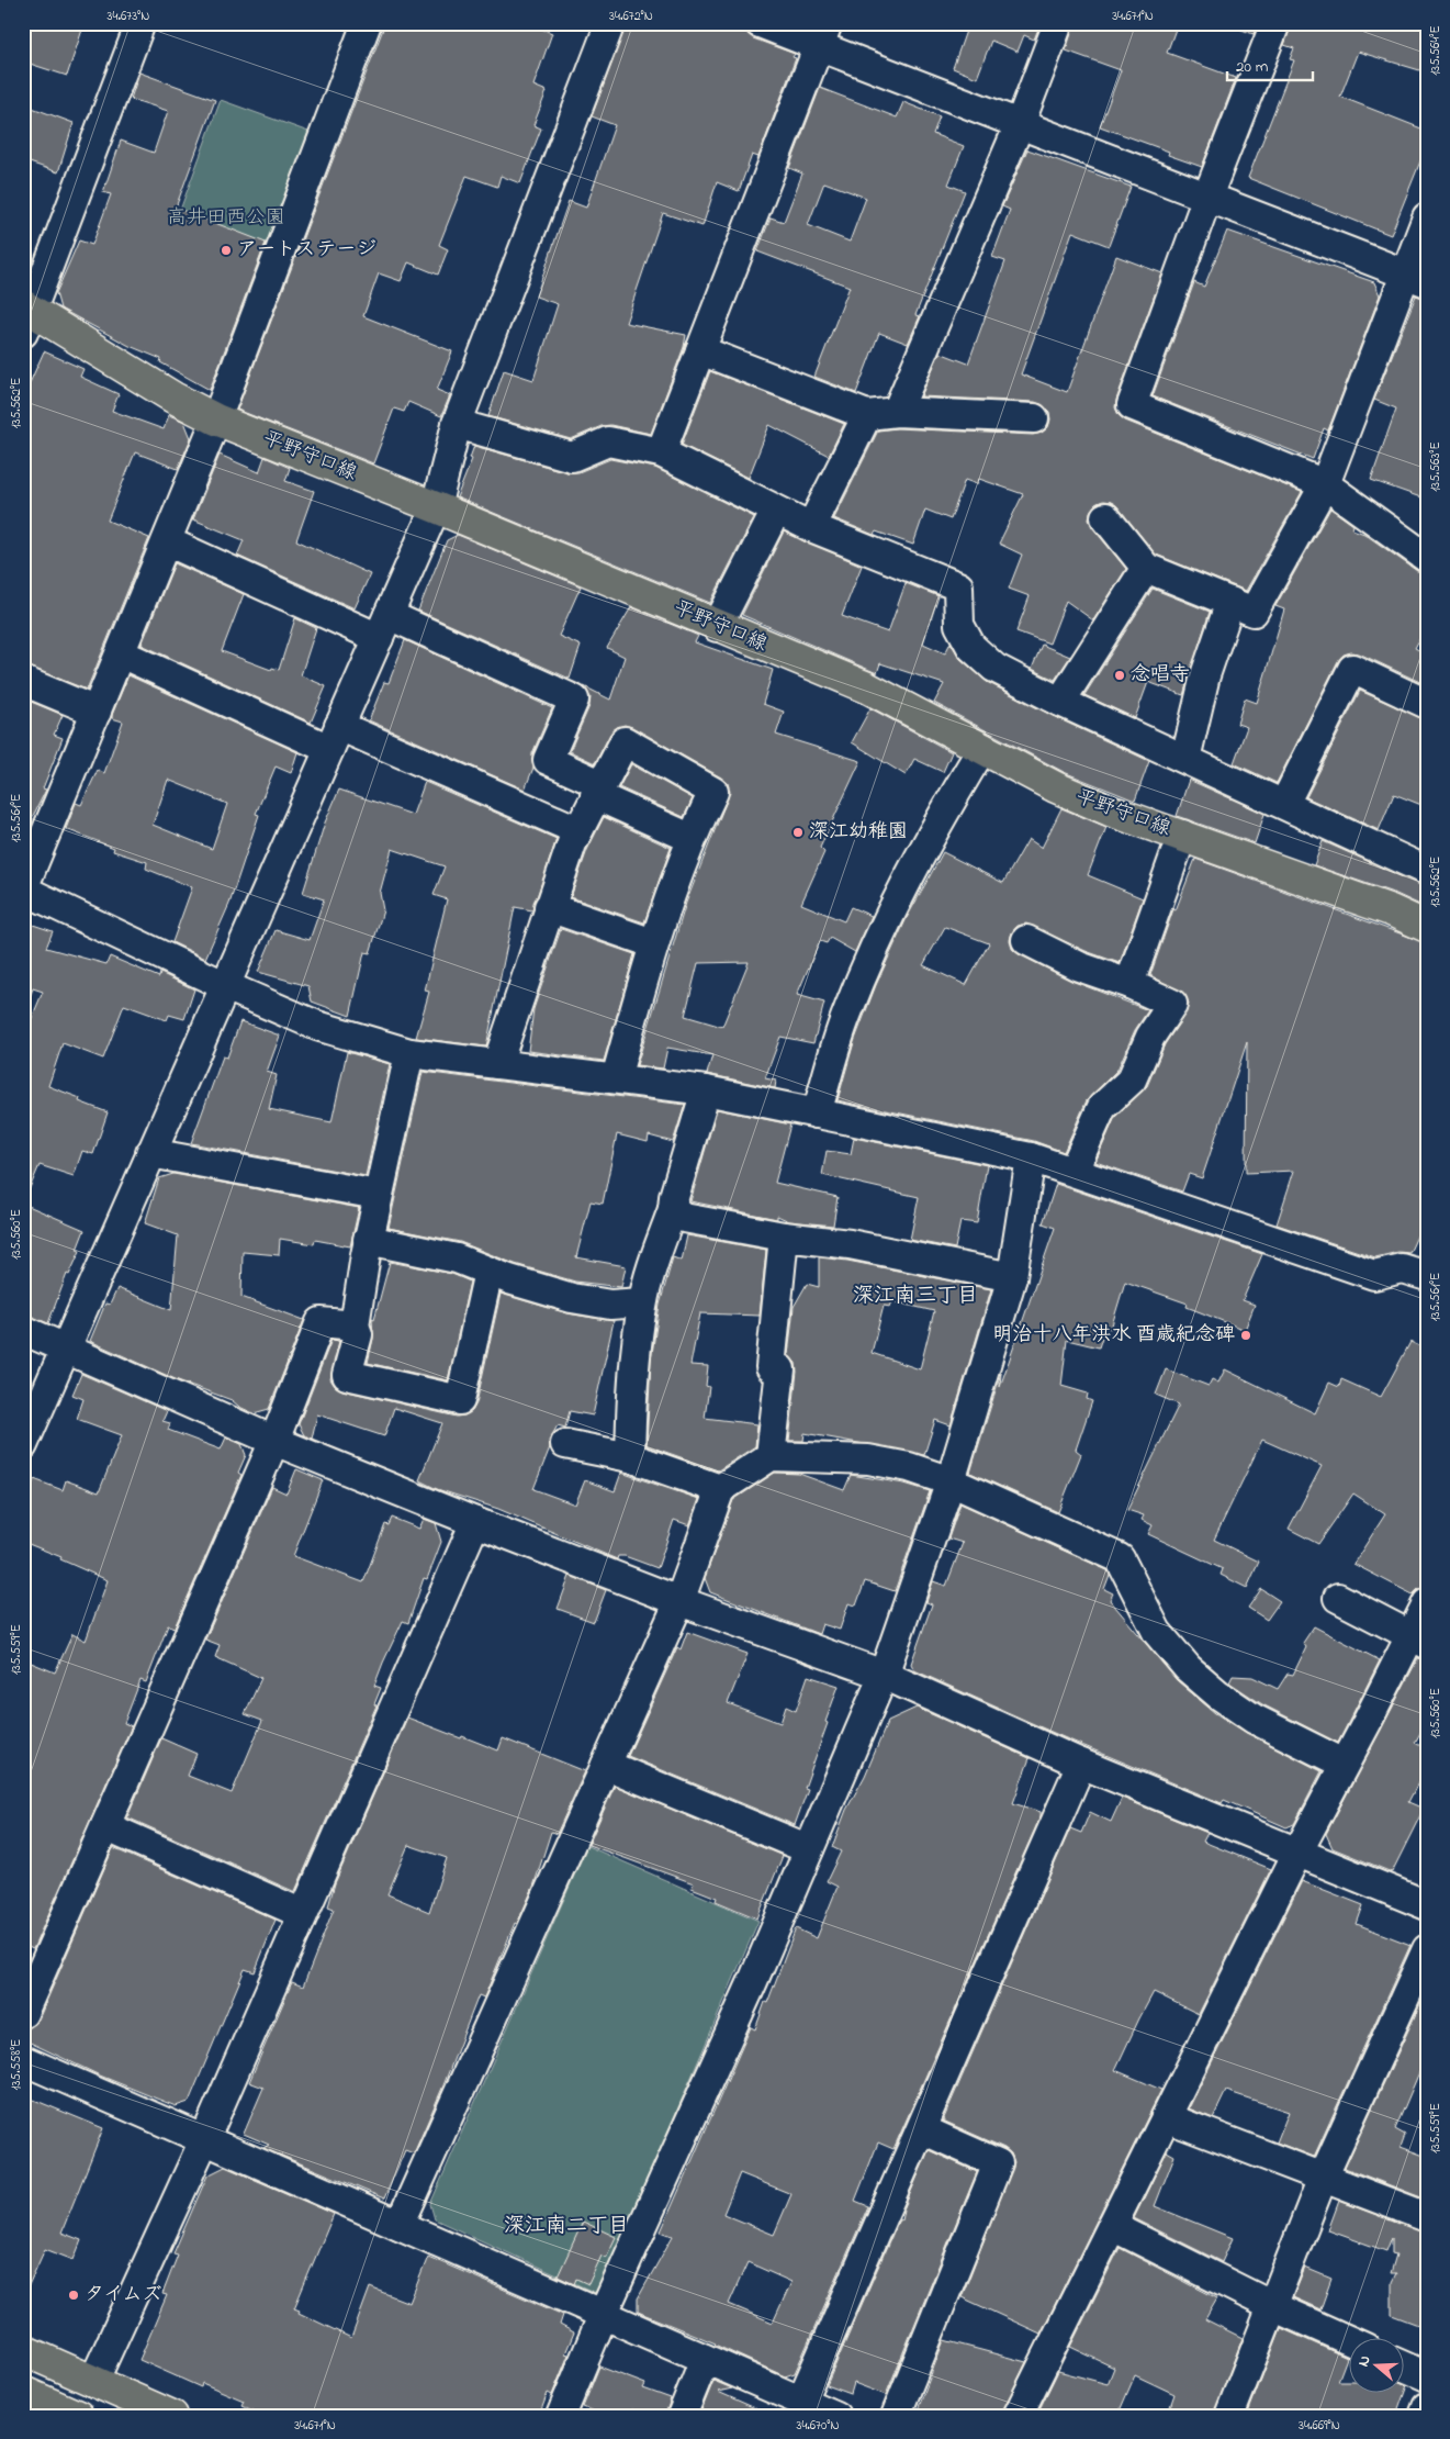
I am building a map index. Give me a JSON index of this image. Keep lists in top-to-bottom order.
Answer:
{
  "streets": {
    "main road": ["平野守口線"]
  },
  "districts": ["深江南三丁目", "深江南二丁目"],
  "parks": ["高井田西公園"],
  "places": [
    "アートステージ",
    "念唱寺",
    "深江幼稚園",
    "明治十八年洪水 酉歳紀念碑",
    "タイムズ"
  ],
  "scale_bar": "20 m",
  "north": "left",
  "coordinates": [
    "34.673°N",
    "34.672°N",
    "34.671°N",
    "135.564°E",
    "135.562°E",
    "135.563°E",
    "135.561°E",
    "135.560°E",
    "135.559°E",
    "135.558°E",
    "34.670°N",
    "34.669°N"
  ]
}
